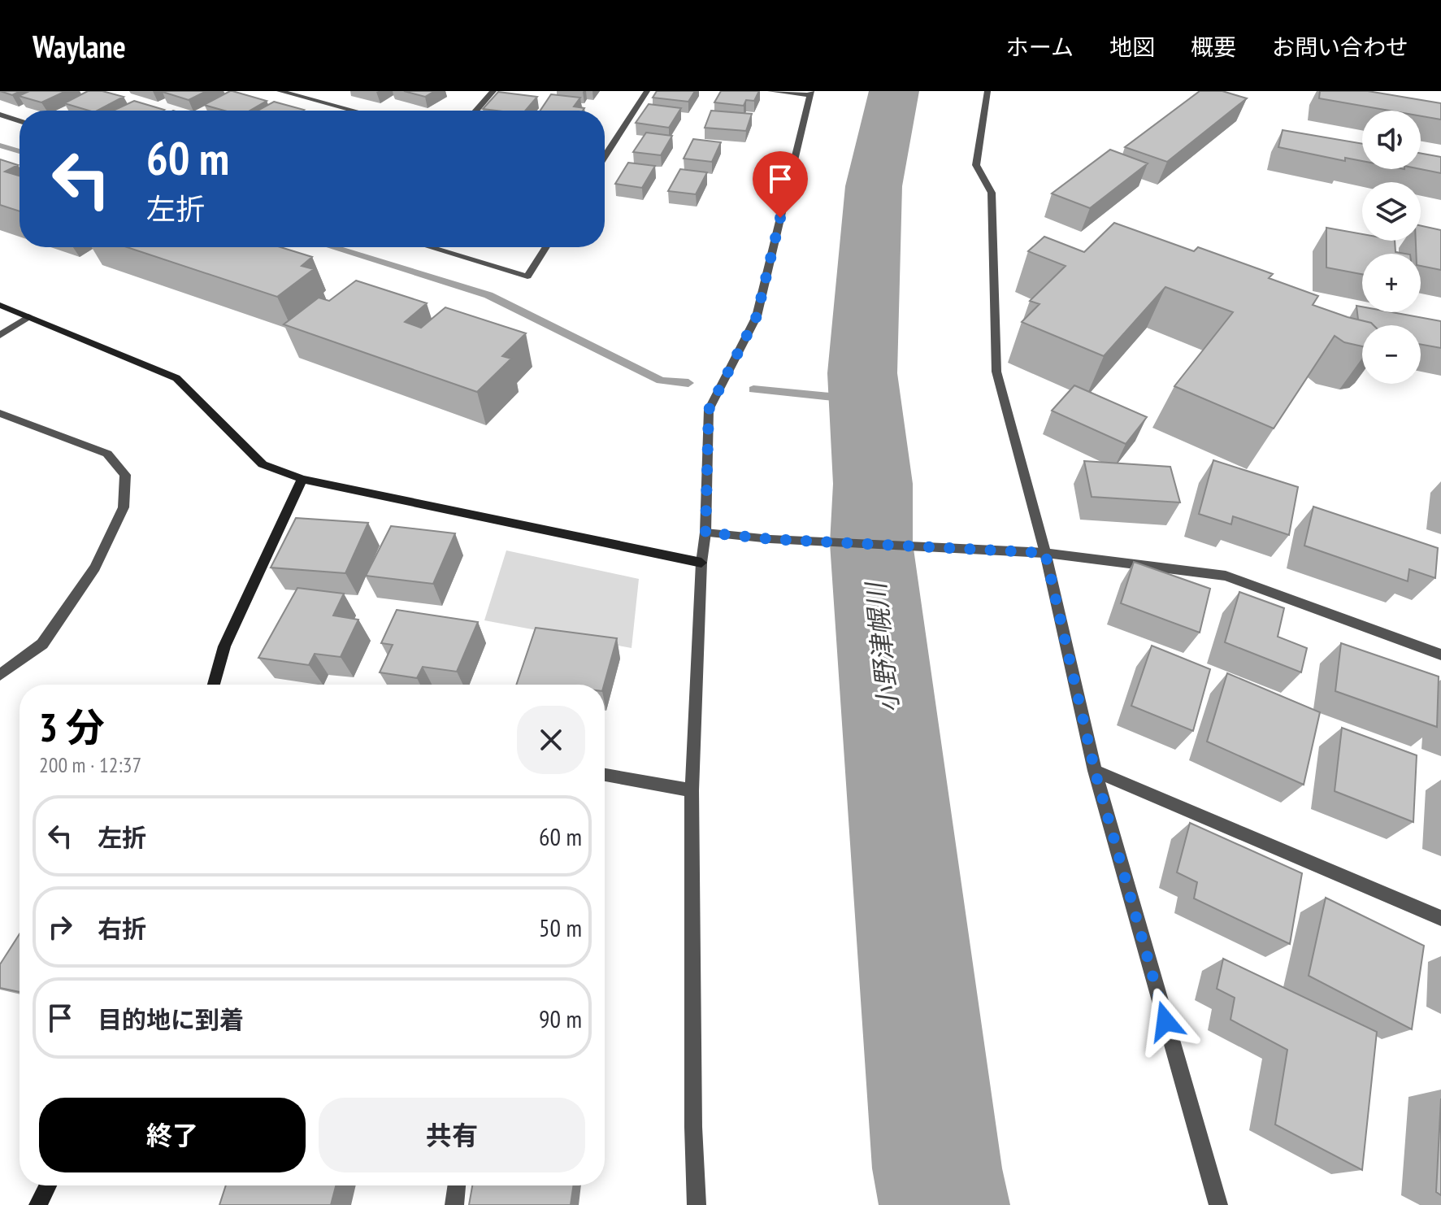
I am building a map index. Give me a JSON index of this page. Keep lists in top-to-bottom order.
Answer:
{
  "water": ["小野津幌川"],
  "page": {
    "header": "Waylane",
    "nav": [
      "ホーム",
      "地図",
      "概要",
      "お問い合わせ"
    ],
    "map_buttons": ["+", "−"],
    "turn": ["60 m", "左折"],
    "heading": ["3 分", "200 m · 12:37"],
    "list": [
      {
        "name": "左折",
        "value": "60 m"
      },
      {
        "name": "右折",
        "value": "50 m"
      },
      {
        "name": "目的地に到着",
        "value": "90 m"
      }
    ],
    "buttons": ["終了", "共有"]
  }
}
